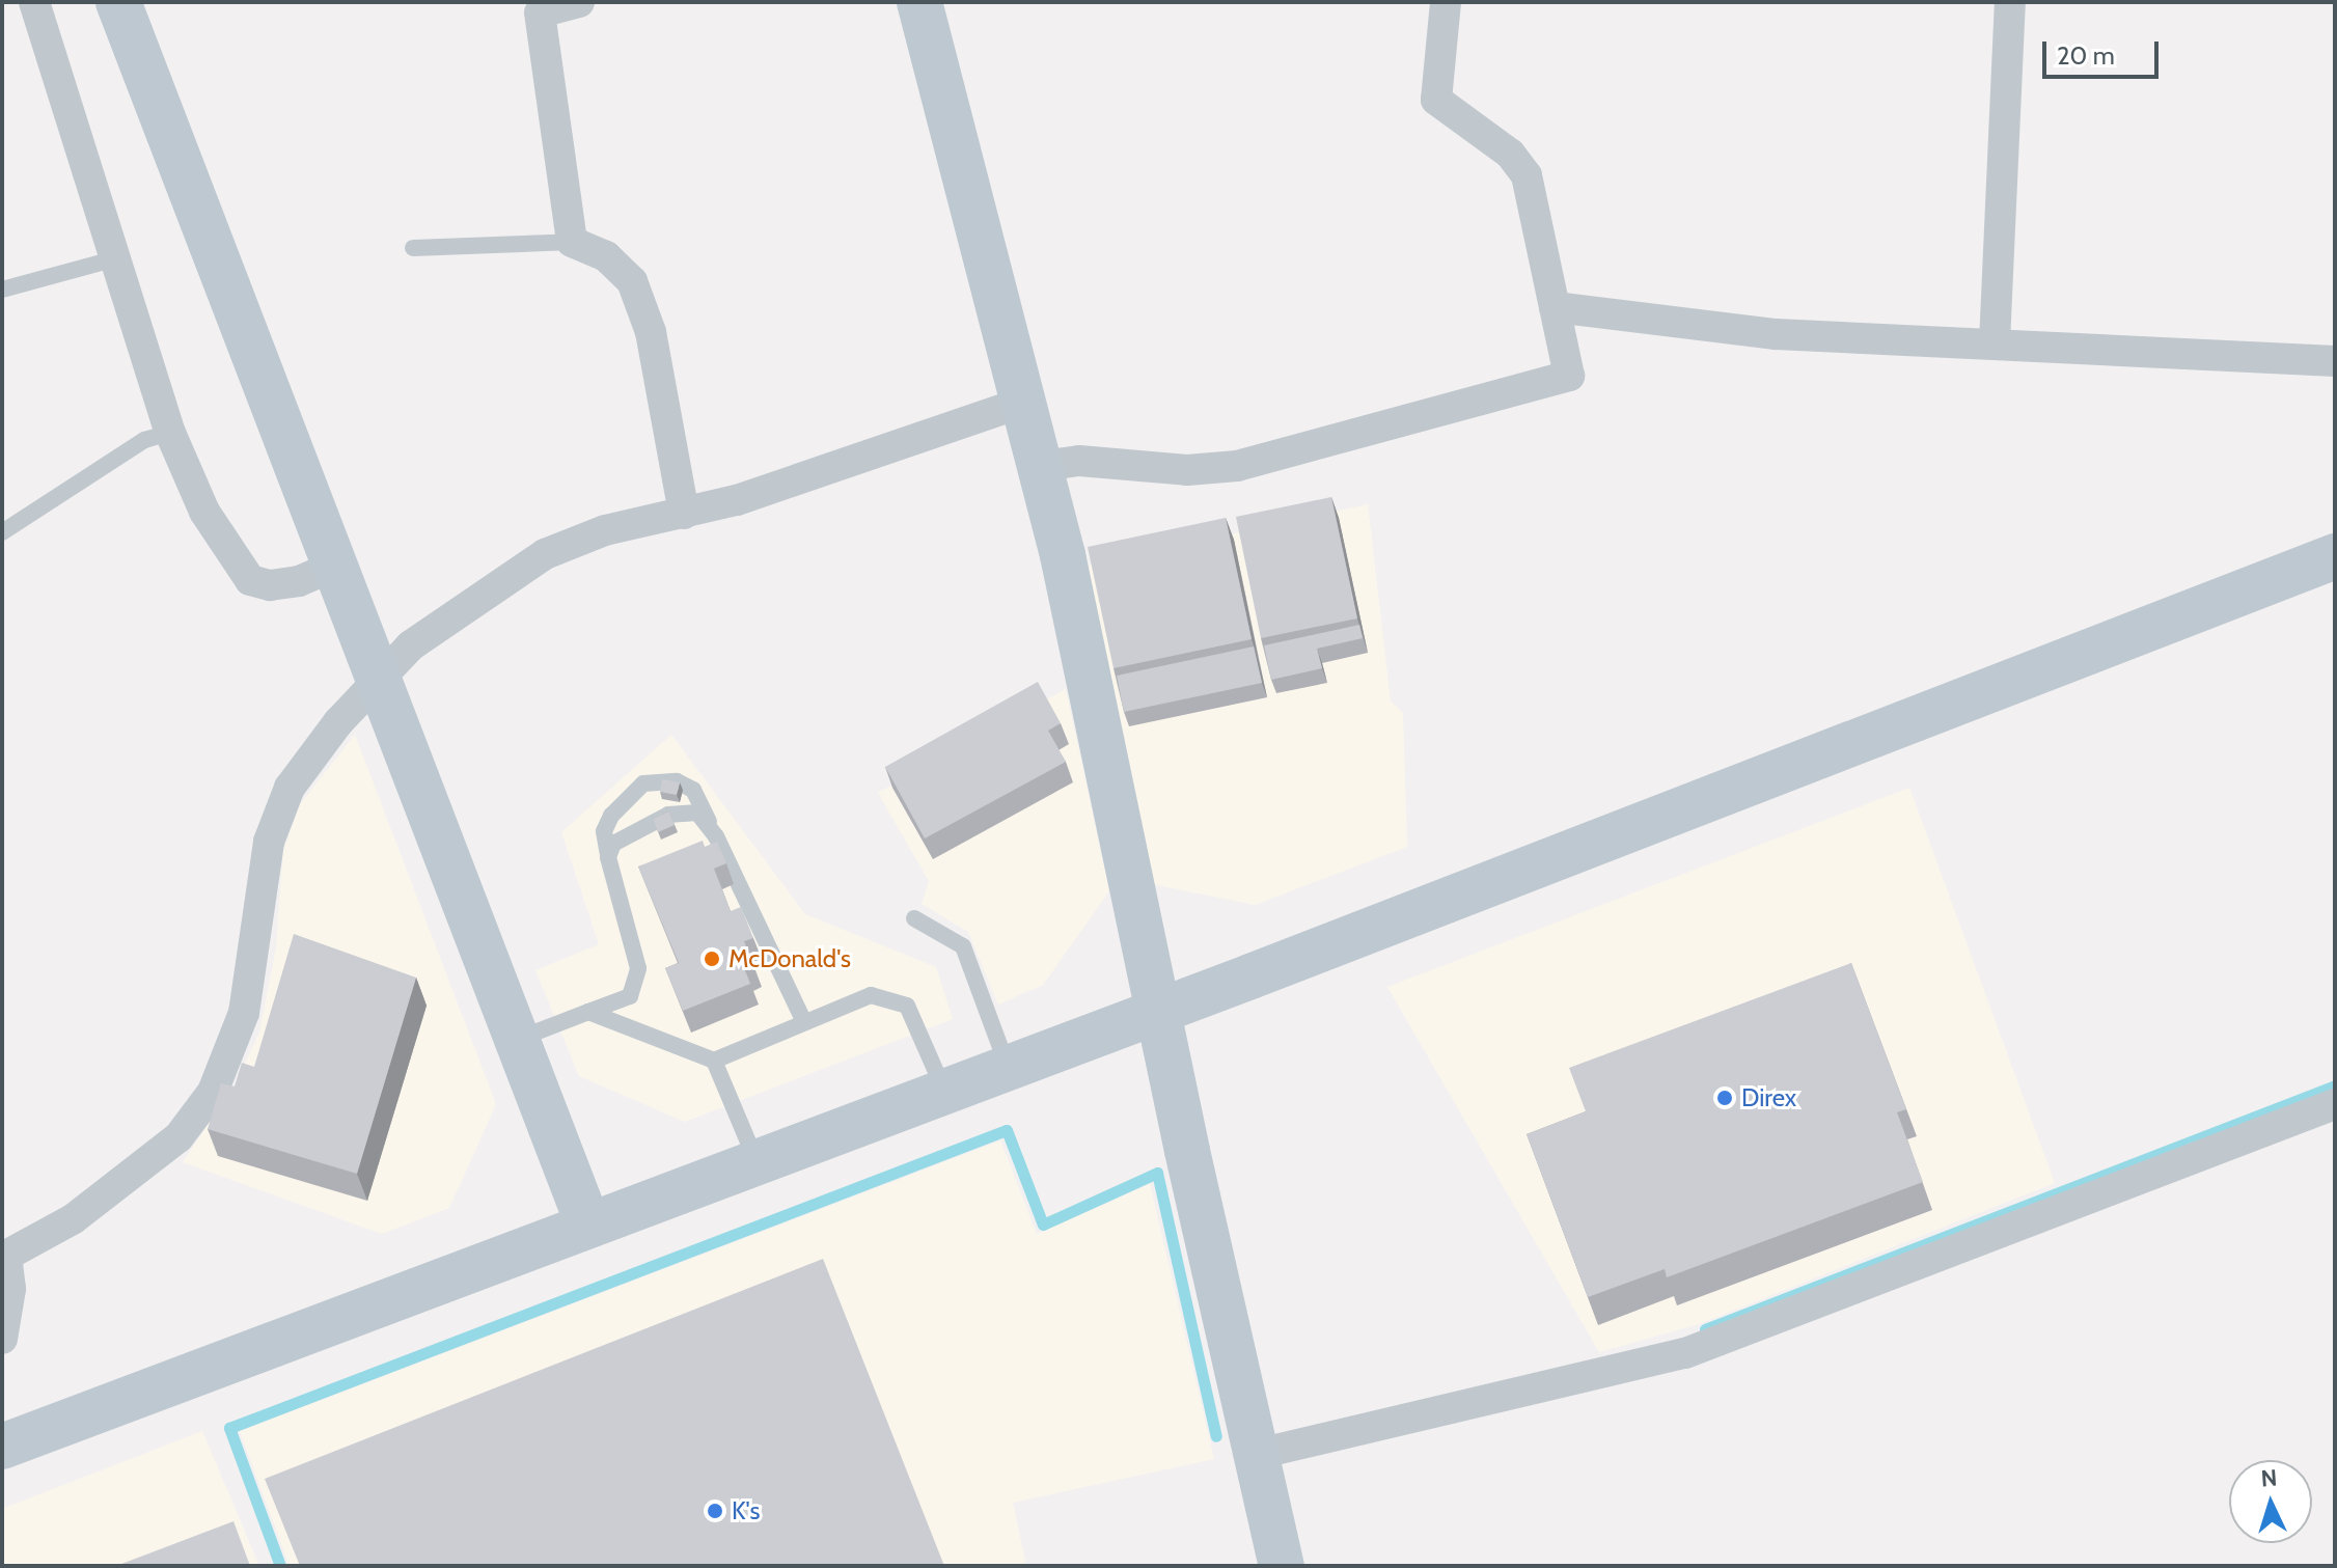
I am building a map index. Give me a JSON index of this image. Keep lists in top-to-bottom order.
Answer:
{
  "places": ["McDonald's", "Direx", "K's"],
  "scale_bar": "20 m",
  "north": "top"
}
